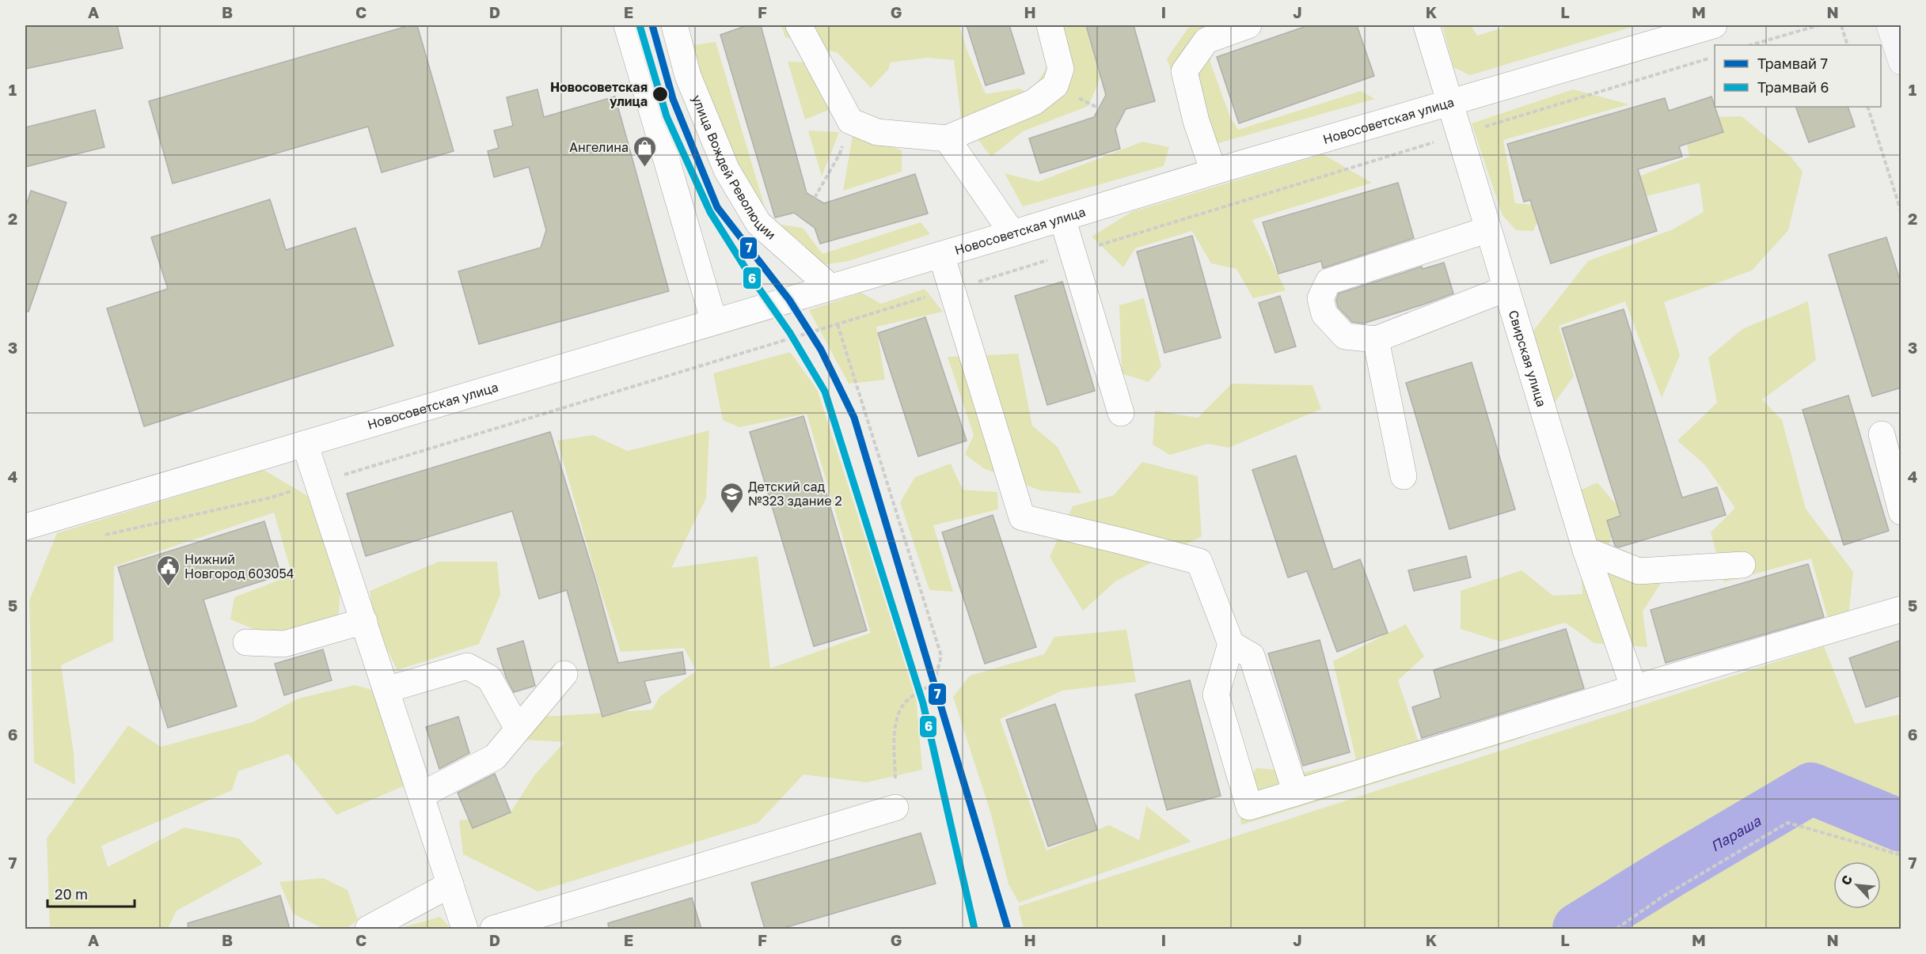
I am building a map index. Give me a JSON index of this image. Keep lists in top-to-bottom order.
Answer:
{
  "streets": {
    "street": ["Новосоветская улица", "улица Вождей Революции", "Свирская улица"]
  },
  "crossings": [
    ["Новосоветская улица", "улица Вождей Революции"],
    ["Новосоветская улица", "Свирская улица"]
  ],
  "water": ["Параша"],
  "places": {
    "other": ["Новосоветская улица"],
    "shop": ["Ангелина"],
    "school or university": ["Детский сад №323 здание 2"],
    "public building": ["Нижний Новгород 603054"]
  },
  "lines": ["tram line 7", "tram line 6"],
  "legend": ["Трамвай 7", "Трамвай 6"],
  "scale_bar": "20 m",
  "north": "top left",
  "grid": {
    "columns": [
      "A",
      "B",
      "C",
      "D",
      "E",
      "F",
      "G",
      "H",
      "I",
      "J",
      "K",
      "L",
      "M",
      "N"
    ],
    "rows": [
      "1",
      "2",
      "3",
      "4",
      "5",
      "6",
      "7"
    ]
  }
}
